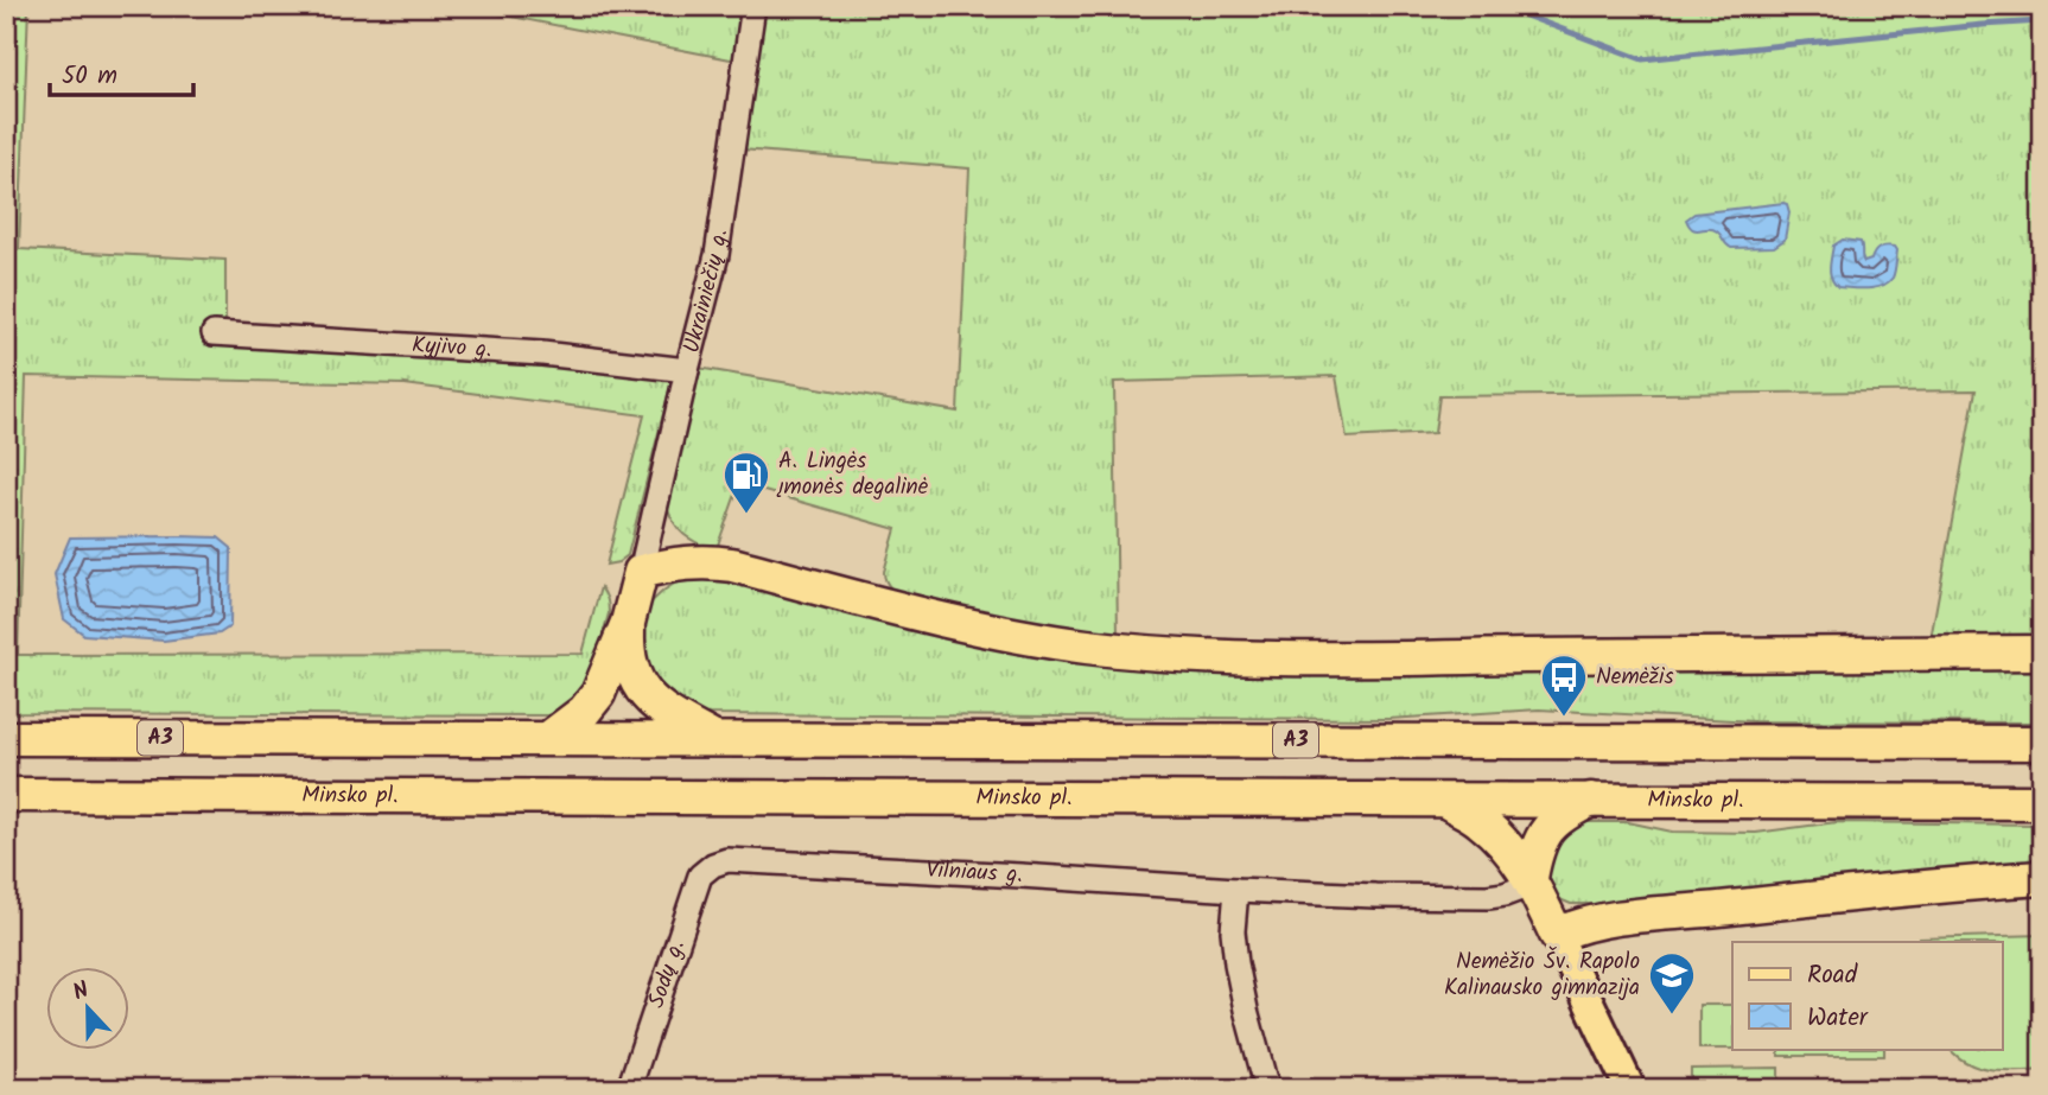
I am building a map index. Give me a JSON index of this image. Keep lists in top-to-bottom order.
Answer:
{
  "streets": {
    "highway": ["A3", "Minsko pl."],
    "street": [
      "Ukrainiečių g.",
      "Kyjivo g.",
      "Vilniaus g.",
      "Sodų g."
    ]
  },
  "crossings": [
    ["Ukrainiečių g.", "Kyjivo g."],
    ["Vilniaus g.", "Sodų g."]
  ],
  "places": {
    "fuel station": ["A. Lingės įmonės degalinė"],
    "bus stop": ["Nemėžis"],
    "school or university": ["Nemėžio Šv. Rapolo Kalinausko gimnazija"]
  },
  "legend": ["Road", "Water"],
  "scale_bar": "50 m",
  "north": "top"
}
